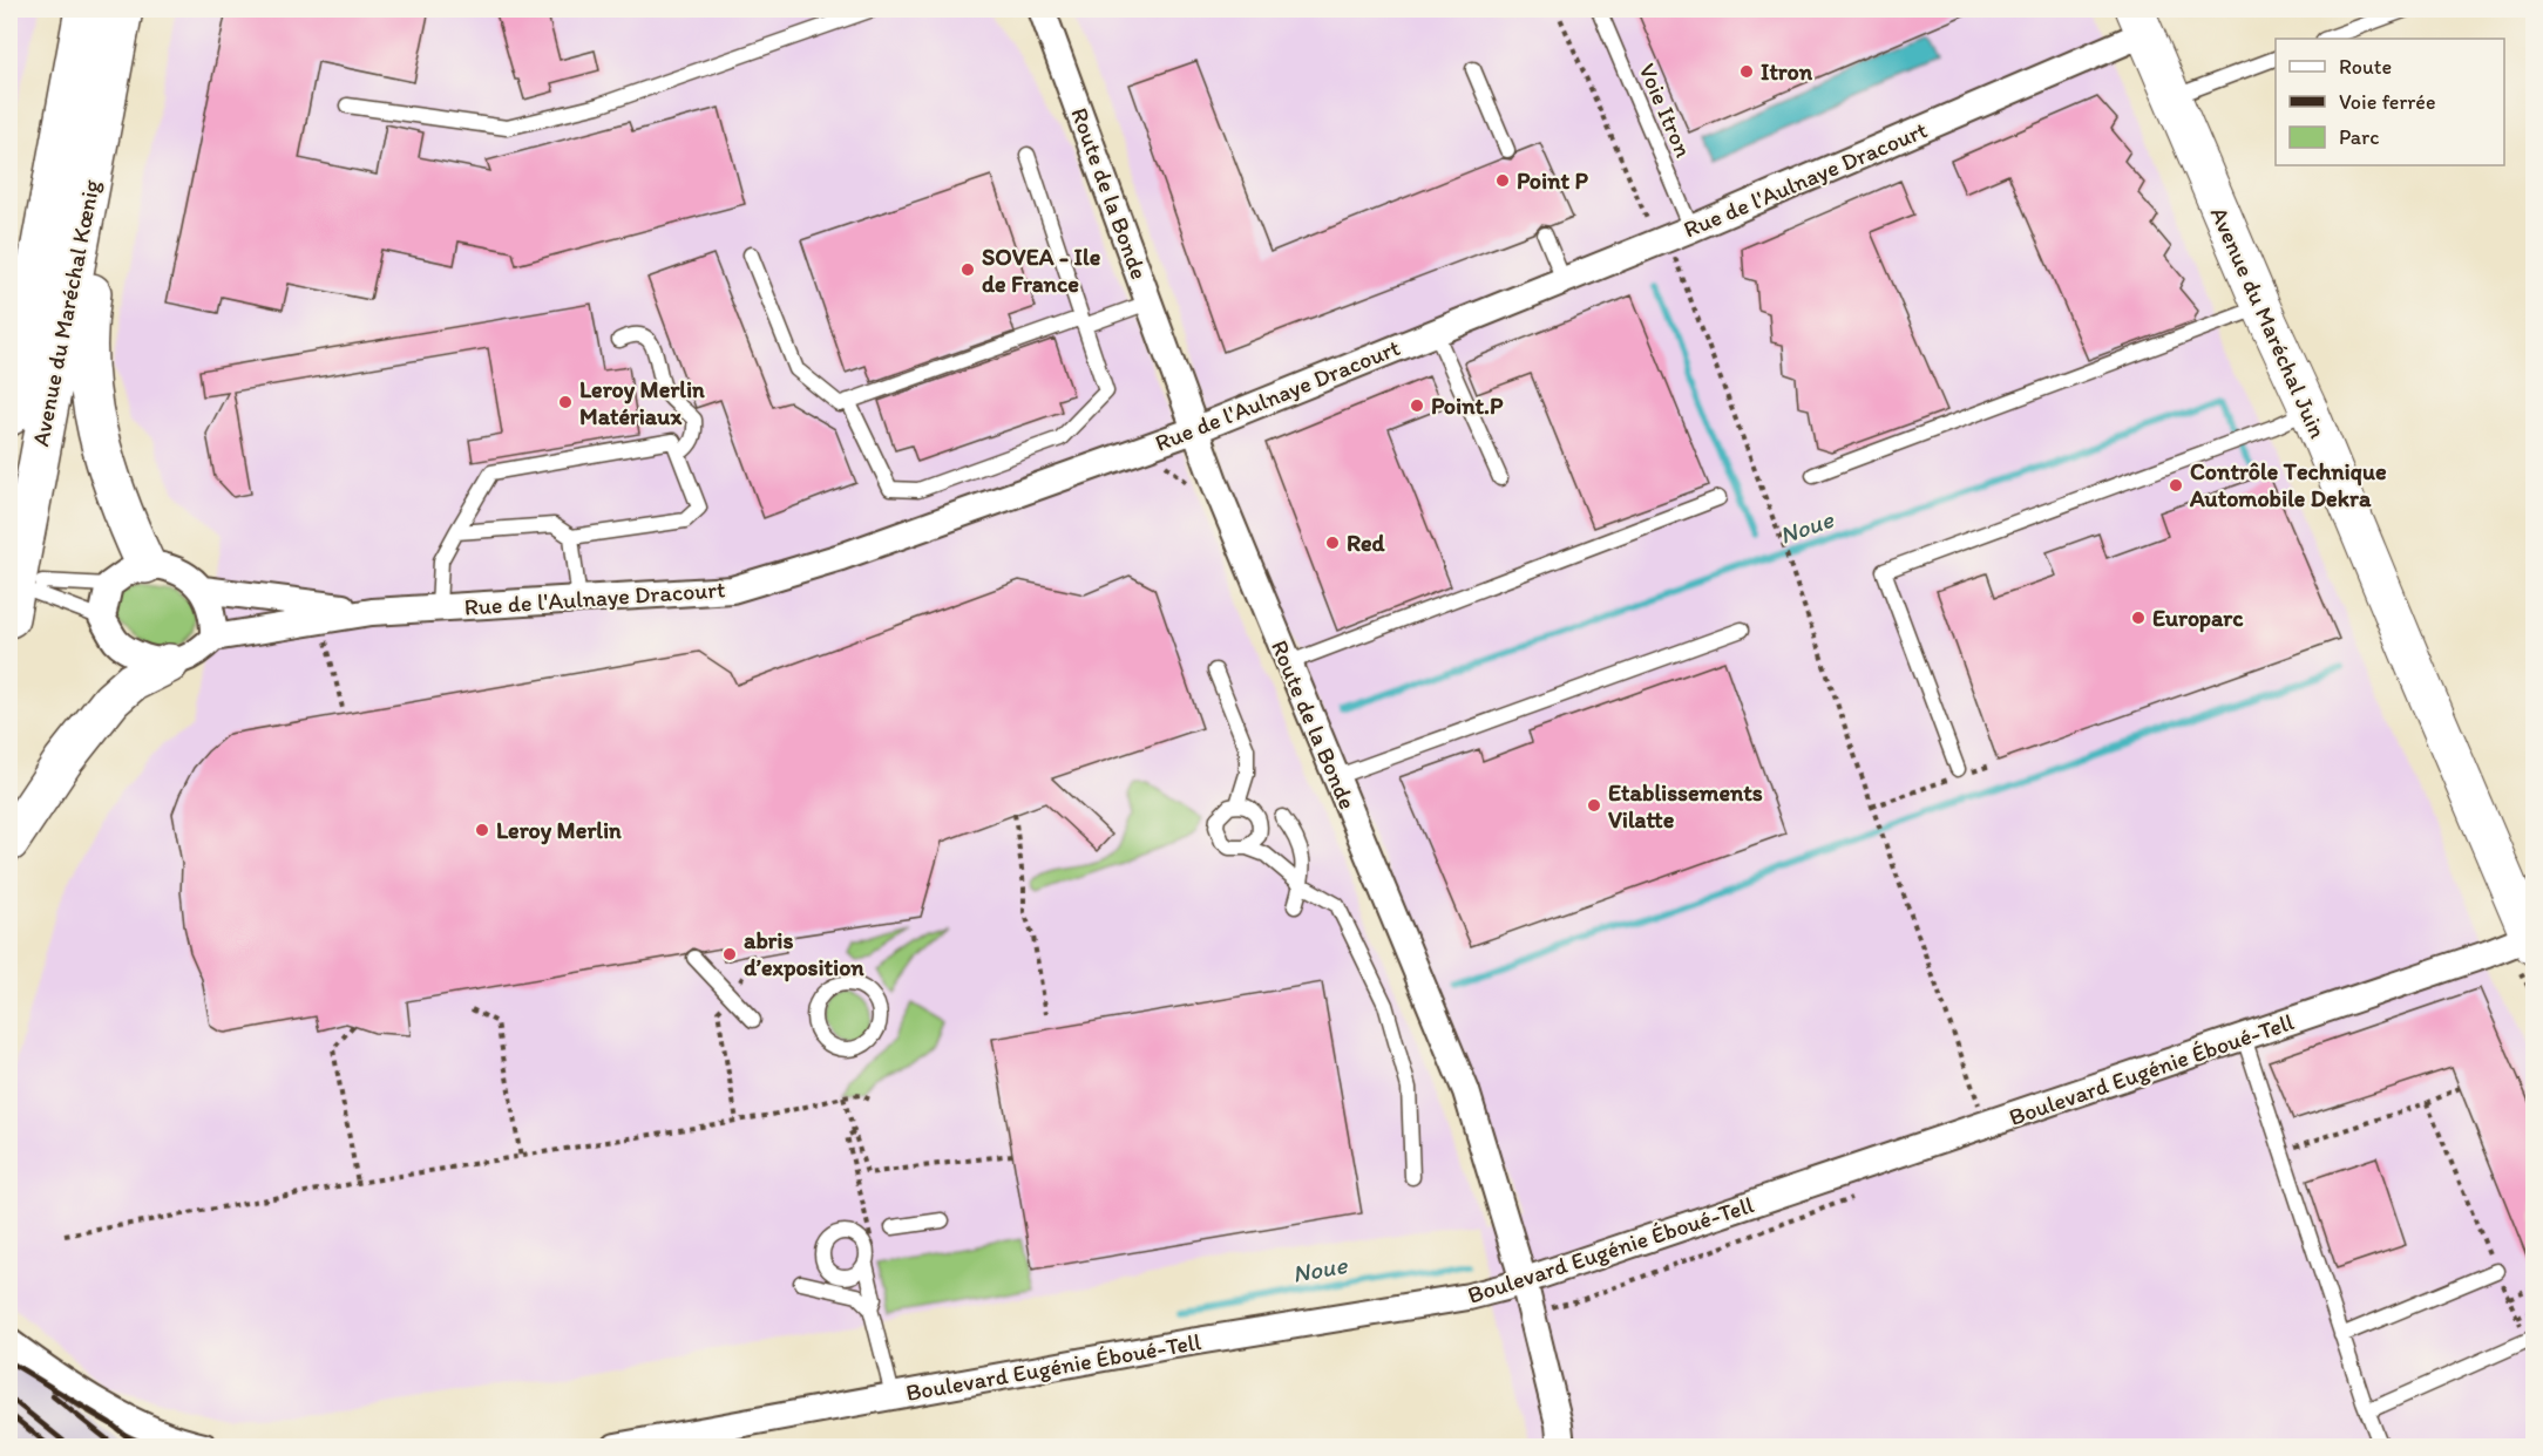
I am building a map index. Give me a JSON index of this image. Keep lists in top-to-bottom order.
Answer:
{
  "streets": {
    "main road": ["Avenue du Maréchal Kœnig"],
    "street": [
      "Rue de l'Aulnaye Dracourt",
      "Route de la Bonde",
      "Avenue du Maréchal Juin",
      "Boulevard Eugénie Éboué-Tell"
    ],
    "lane": ["Voie Itron"]
  },
  "crossings": [
    ["Voie Itron", "Rue de l'Aulnaye Dracourt"],
    ["Rue de l'Aulnaye Dracourt", "Route de la Bonde"],
    ["Rue de l'Aulnaye Dracourt", "Avenue du Maréchal Juin"],
    ["Route de la Bonde", "Boulevard Eugénie Éboué-Tell"],
    ["Avenue du Maréchal Juin", "Boulevard Eugénie Éboué-Tell"]
  ],
  "water": ["Noue"],
  "places": [
    "Itron",
    "Point P",
    "SOVEA - Ile de France",
    "Leroy Merlin Matériaux",
    "Point.P",
    "Contrôle Technique Automobile Dekra",
    "Red",
    "Europarc",
    "Etablissements Vilatte",
    "Leroy Merlin",
    "abris d’exposition"
  ],
  "legend": ["Route", "Voie ferrée", "Parc"]
}
